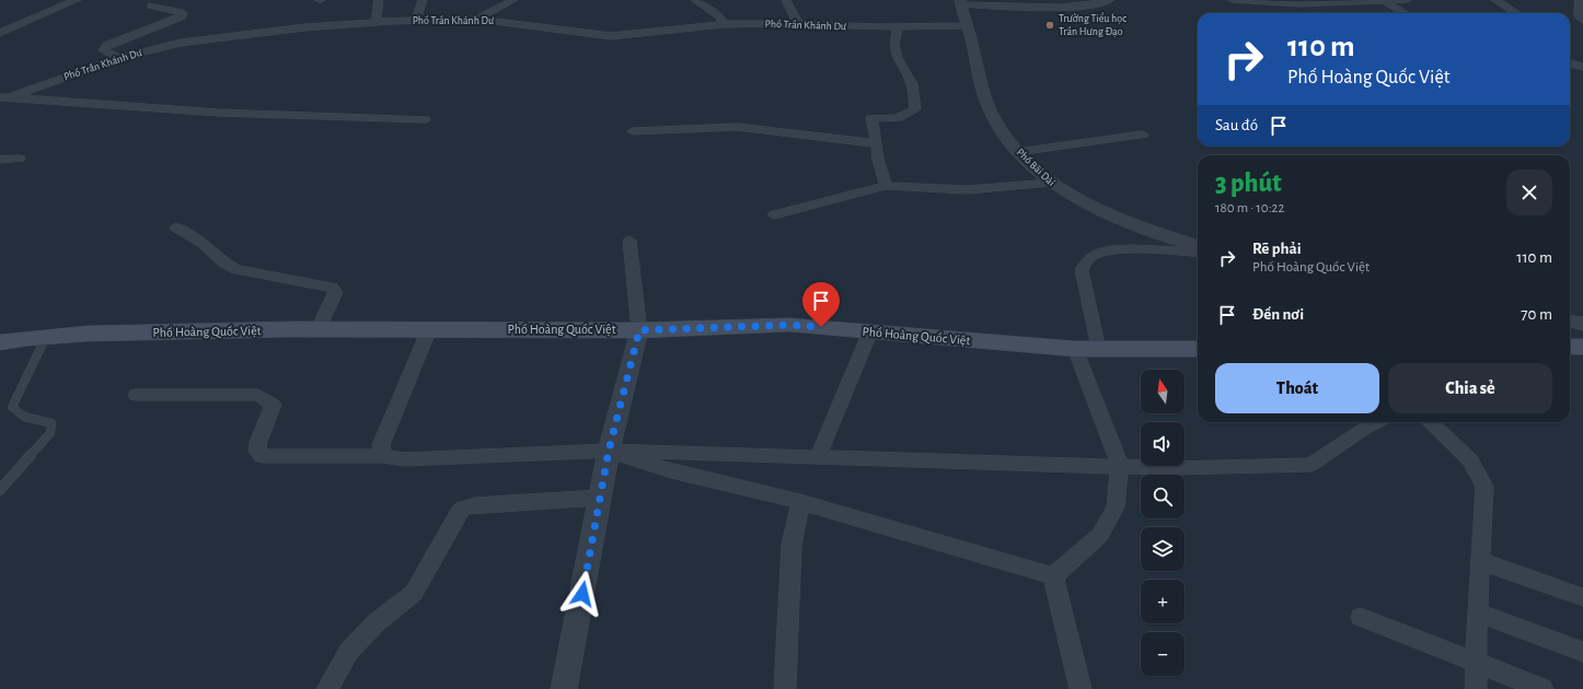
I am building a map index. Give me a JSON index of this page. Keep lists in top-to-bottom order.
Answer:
{
  "streets": {
    "main road": ["Phố Hoàng Quốc Việt"],
    "street": ["Phố Trần Khánh Dư", "Phố Bãi Dài"]
  },
  "crossings": [
    ["Phố Trần Khánh Dư", "Phố Bãi Dài"]
  ],
  "places": ["Trường Tiểu học Trần Hưng Đạo"],
  "north": "top",
  "page": {
    "turn": ["110 m", "Phố Hoàng Quốc Việt"],
    "then": "Sau đó",
    "heading": ["3 phút", "180 m · 10:22"],
    "list": [
      {
        "name": "Rẽ phải",
        "note": "Phố Hoàng Quốc Việt",
        "value": "110 m"
      },
      {
        "name": "Đến nơi",
        "value": "70 m"
      }
    ],
    "buttons": ["Thoát", "Chia sẻ"],
    "map_buttons": ["+", "−"]
  }
}
